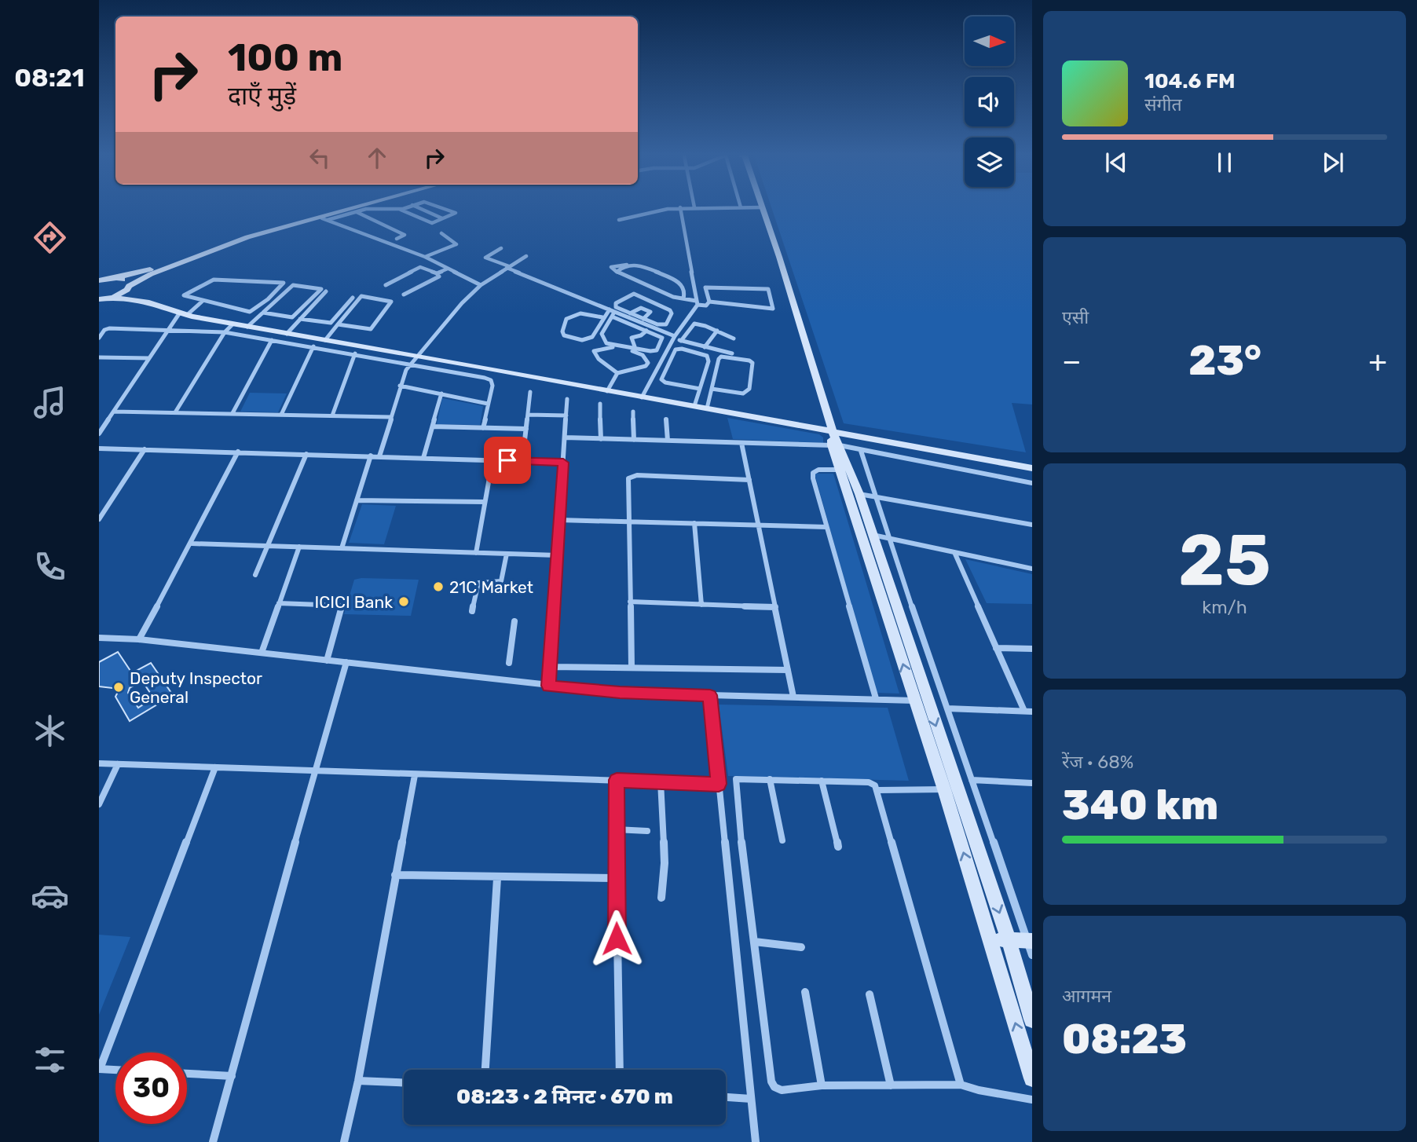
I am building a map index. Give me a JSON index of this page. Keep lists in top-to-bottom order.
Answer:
{
  "places": ["21C Market", "ICICI Bank", "Deputy Inspector General"],
  "north": "right",
  "page": {
    "tabs": "08:21",
    "turn": ["100 m", "दाएँ मुड़ें"],
    "song": ["104.6 FM", "संगीत"],
    "tile": [
      "एसी",
      ["25", "km/h"],
      ["रेंज · 68%", "340 km"],
      ["आगमन", "08:23"]
    ],
    "heat": ["−", "23°", "+"],
    "limit": "30",
    "trip": "08:23 · 2 मिनट · 670 m"
  }
}
